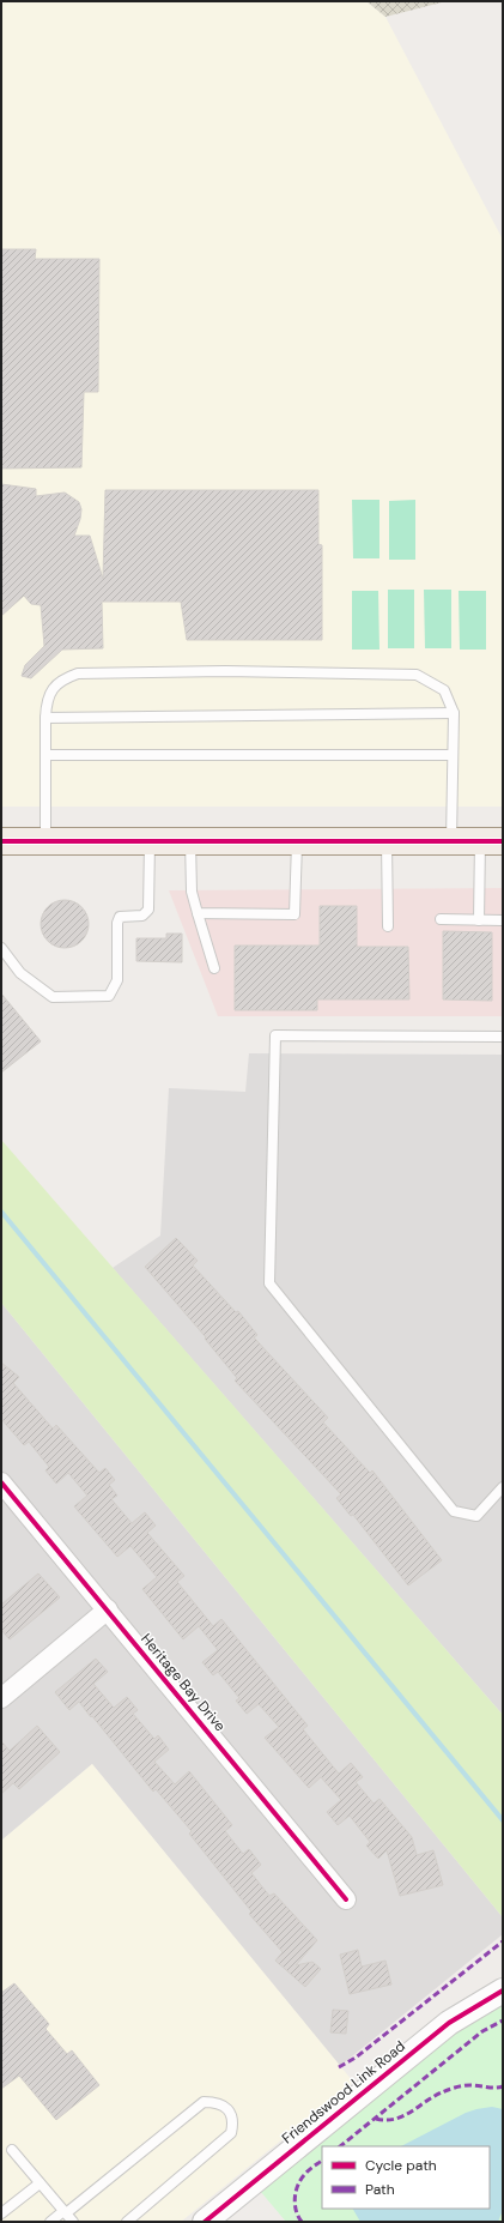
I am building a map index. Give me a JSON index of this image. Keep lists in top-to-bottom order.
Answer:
{
  "streets": {
    "street": ["Heritage Bay Drive", "Friendswood Link Road"]
  },
  "legend": ["Cycle path", "Path"]
}
